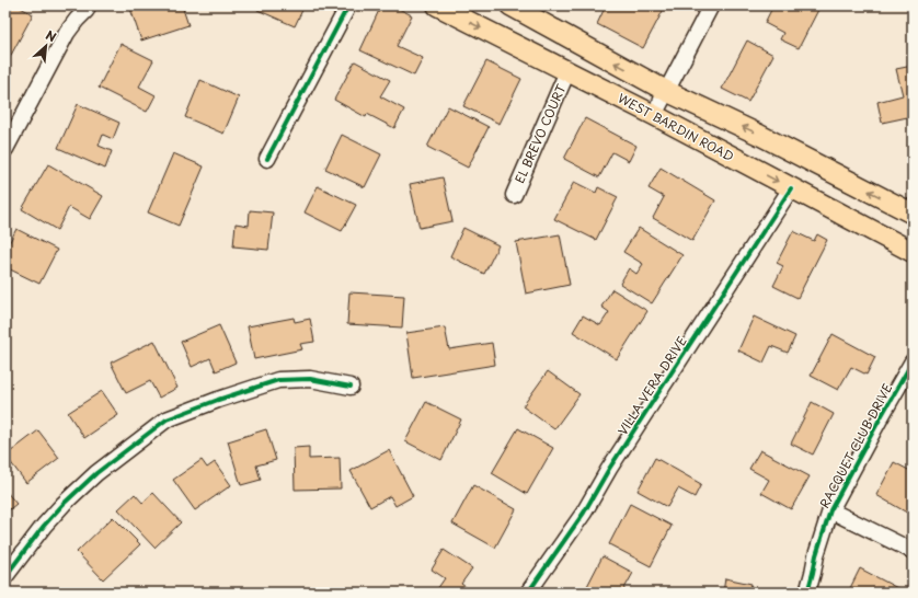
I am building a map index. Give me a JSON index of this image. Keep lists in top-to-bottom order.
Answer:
{
  "streets": {
    "main road": ["WEST BARDIN ROAD"],
    "street": ["EL BREVO COURT", "VILLA VERA DRIVE", "RACQUET CLUB DRIVE"]
  },
  "crossings": [
    ["WEST BARDIN ROAD", "EL BREVO COURT"],
    ["WEST BARDIN ROAD", "VILLA VERA DRIVE"]
  ],
  "north": "top right"
}
